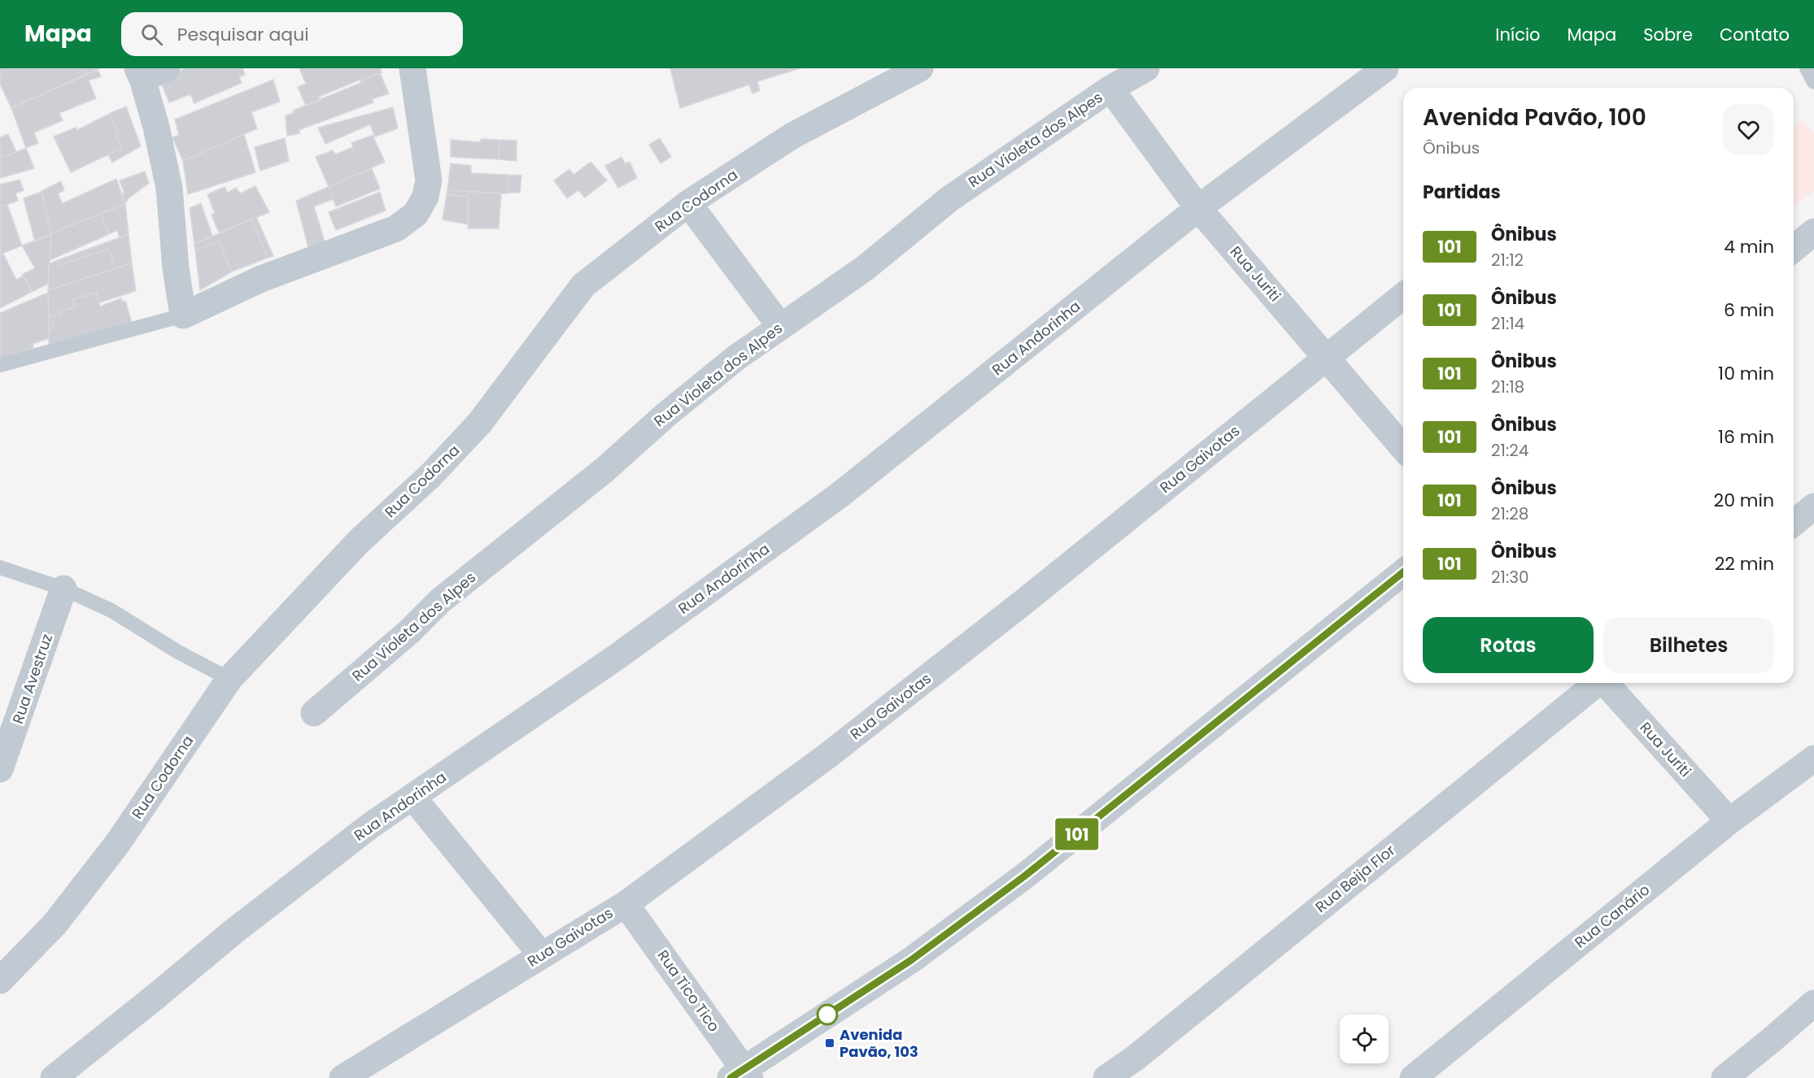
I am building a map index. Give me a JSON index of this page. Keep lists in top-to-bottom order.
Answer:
{
  "streets": {
    "street": [
      "Rua Violeta dos Alpes",
      "Rua Codorna",
      "Rua Juriti",
      "Rua Andorinha",
      "Rua Gaivotas",
      "Rua Avestruz",
      "Rua Beija Flor",
      "Rua Canário",
      "Rua Tico Tico"
    ]
  },
  "crossings": [
    ["Rua Violeta dos Alpes", "Rua Juriti"],
    ["Rua Juriti", "Rua Andorinha"],
    ["Rua Juriti", "Rua Gaivotas"],
    ["Rua Juriti", "Rua Canário"],
    ["Rua Gaivotas", "Rua Tico Tico"]
  ],
  "places": {
    "transit": ["Avenida Pavão, 103"]
  },
  "lines": ["bus line 101"],
  "page": {
    "header": "Mapa",
    "search": "Pesquisar aqui",
    "nav": [
      "Início",
      "Mapa",
      "Sobre",
      "Contato"
    ],
    "on_map": "101",
    "heading": [
      ["Avenida Pavão, 100", "Ônibus"],
      "Partidas"
    ],
    "list": [
      {
        "mark": "101",
        "name": "Ônibus",
        "note": "21:12",
        "value": "4 min"
      },
      {
        "mark": "101",
        "name": "Ônibus",
        "note": "21:14",
        "value": "6 min"
      },
      {
        "mark": "101",
        "name": "Ônibus",
        "note": "21:18",
        "value": "10 min"
      },
      {
        "mark": "101",
        "name": "Ônibus",
        "note": "21:24",
        "value": "16 min"
      },
      {
        "mark": "101",
        "name": "Ônibus",
        "note": "21:28",
        "value": "20 min"
      },
      {
        "mark": "101",
        "name": "Ônibus",
        "note": "21:30",
        "value": "22 min"
      }
    ],
    "buttons": ["Rotas", "Bilhetes"]
  }
}
